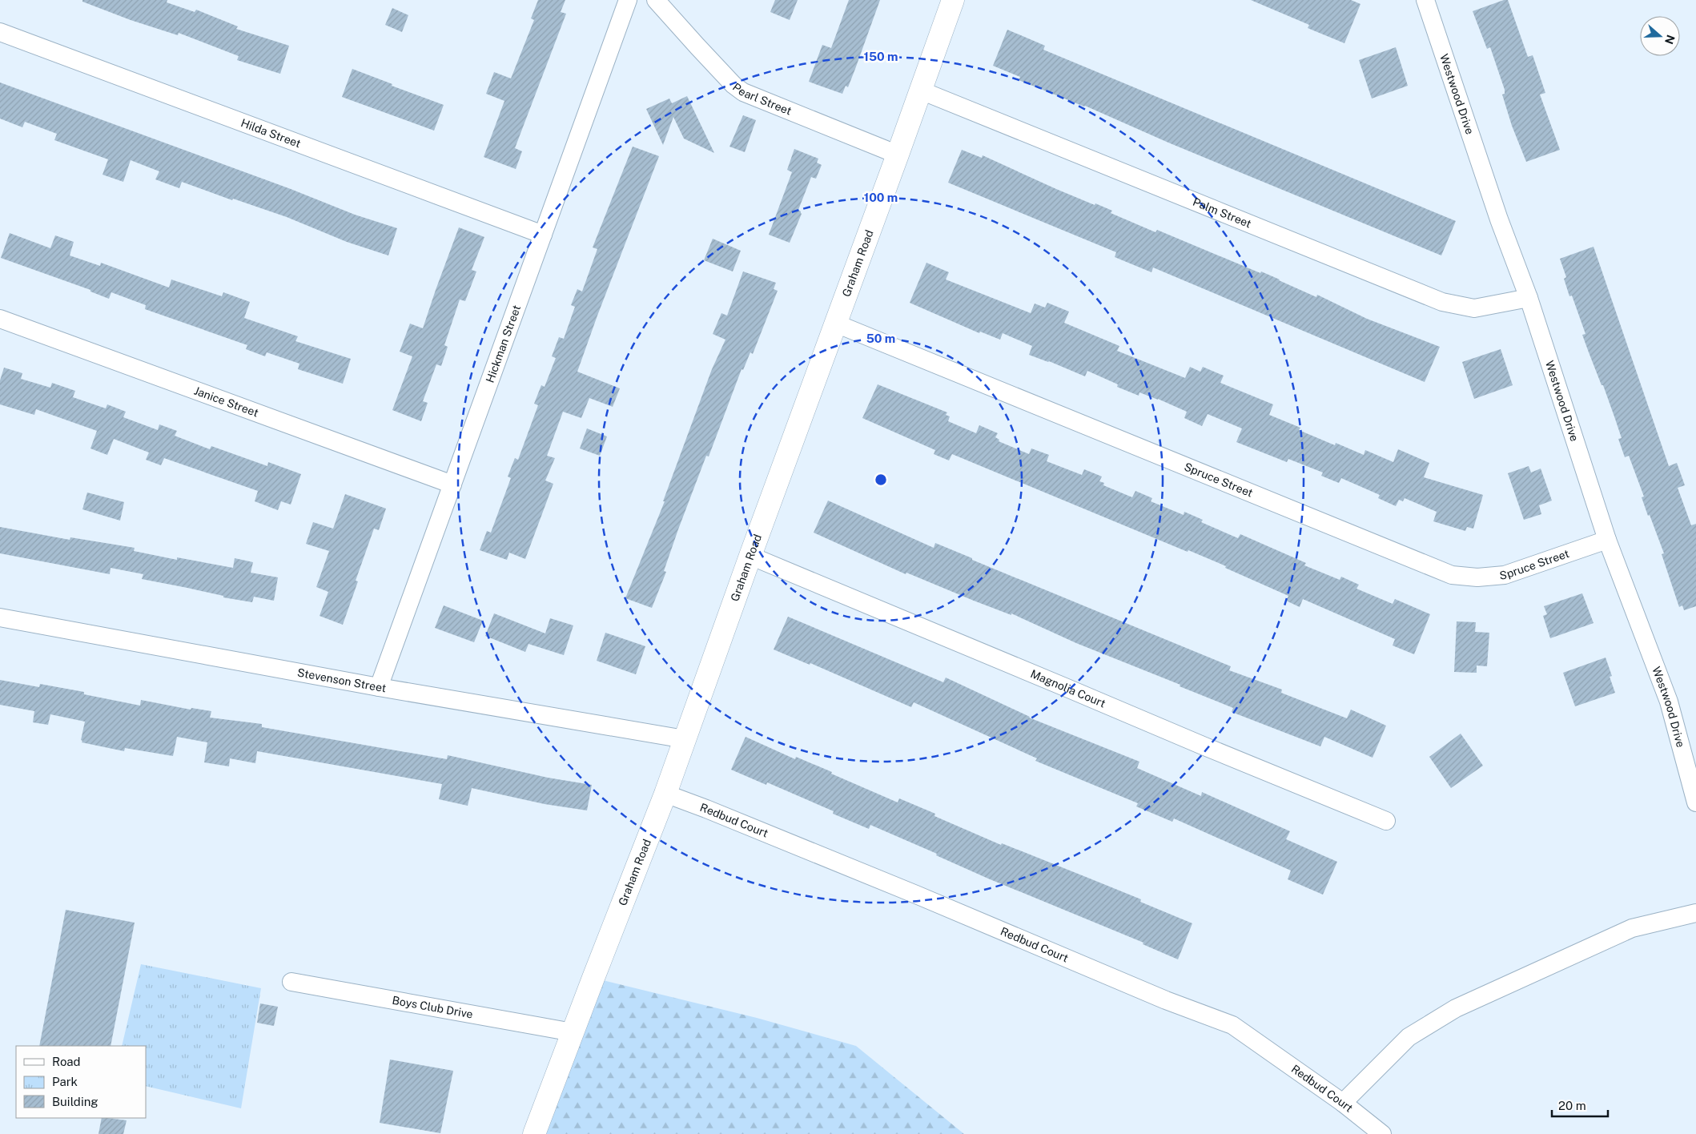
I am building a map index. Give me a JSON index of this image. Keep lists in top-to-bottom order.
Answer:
{
  "streets": {
    "main road": ["Graham Road"],
    "street": [
      "Westwood Drive",
      "Pearl Street",
      "Hilda Street",
      "Palm Street",
      "Hickman Street",
      "Janice Street",
      "Spruce Street",
      "Stevenson Street",
      "Magnolia Court",
      "Redbud Court",
      "Boys Club Drive"
    ]
  },
  "crossings": [
    ["Westwood Drive", "Palm Street"],
    ["Westwood Drive", "Spruce Street"],
    ["Pearl Street", "Graham Road"],
    ["Hilda Street", "Hickman Street"],
    ["Palm Street", "Graham Road"],
    ["Graham Road", "Spruce Street"],
    ["Graham Road", "Stevenson Street"],
    ["Graham Road", "Magnolia Court"],
    ["Graham Road", "Redbud Court"],
    ["Graham Road", "Boys Club Drive"],
    ["Hickman Street", "Janice Street"],
    ["Hickman Street", "Stevenson Street"]
  ],
  "legend": ["Road", "Park", "Building"],
  "scale_bar": "20 m",
  "north": "right",
  "rings": ["150 m", "100 m", "50 m"]
}
